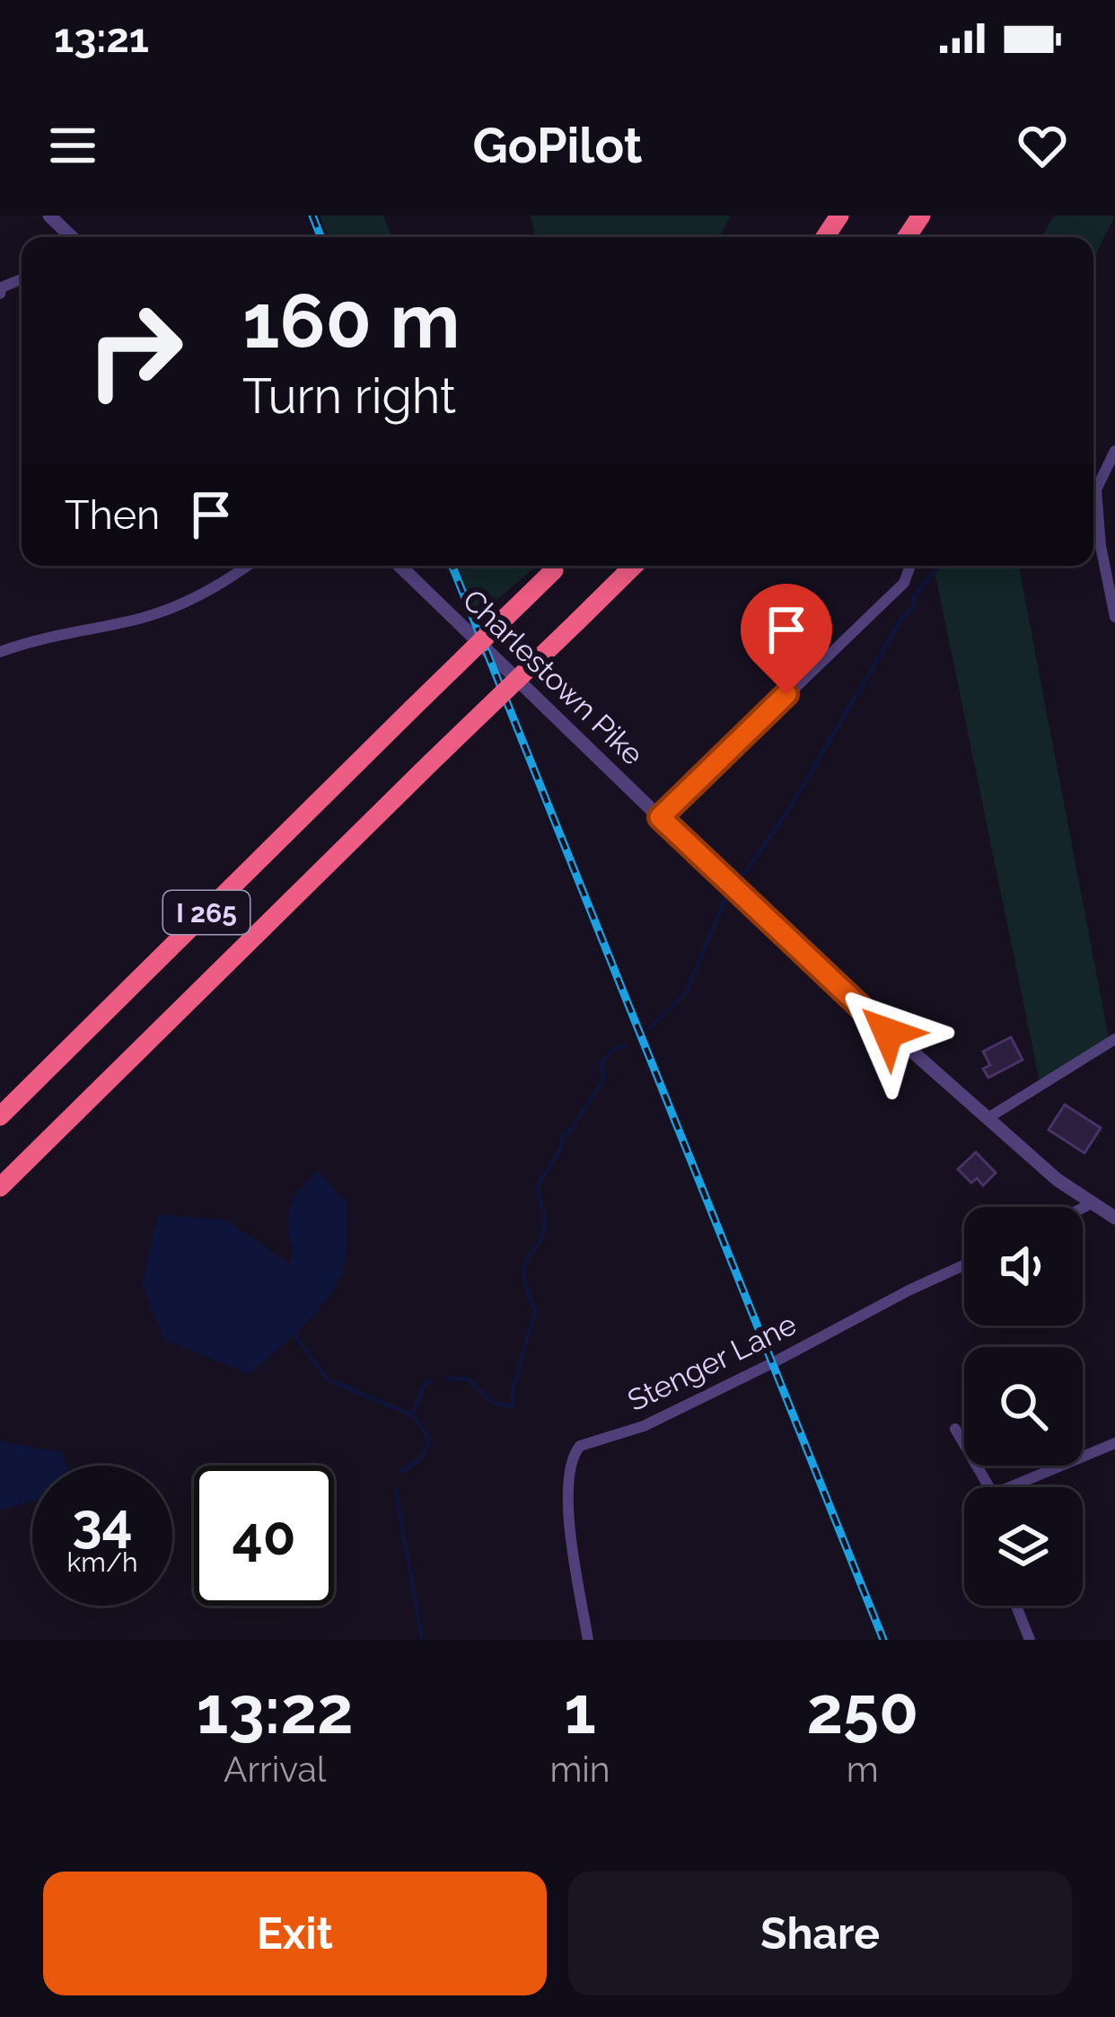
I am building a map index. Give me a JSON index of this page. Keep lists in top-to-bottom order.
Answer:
{
  "streets": {
    "highway": ["I 265"],
    "street": ["Charlestown Pike", "Stenger Lane"]
  },
  "page": {
    "status": "13:21",
    "header": "GoPilot",
    "turn": ["160 m", "Turn right"],
    "then": "Then",
    "speed": "34 km/h",
    "limit": "40",
    "eta": [
      "13:22",
      "Arrival",
      "1",
      "min",
      "250",
      "m"
    ],
    "buttons": ["Exit", "Share"]
  }
}
